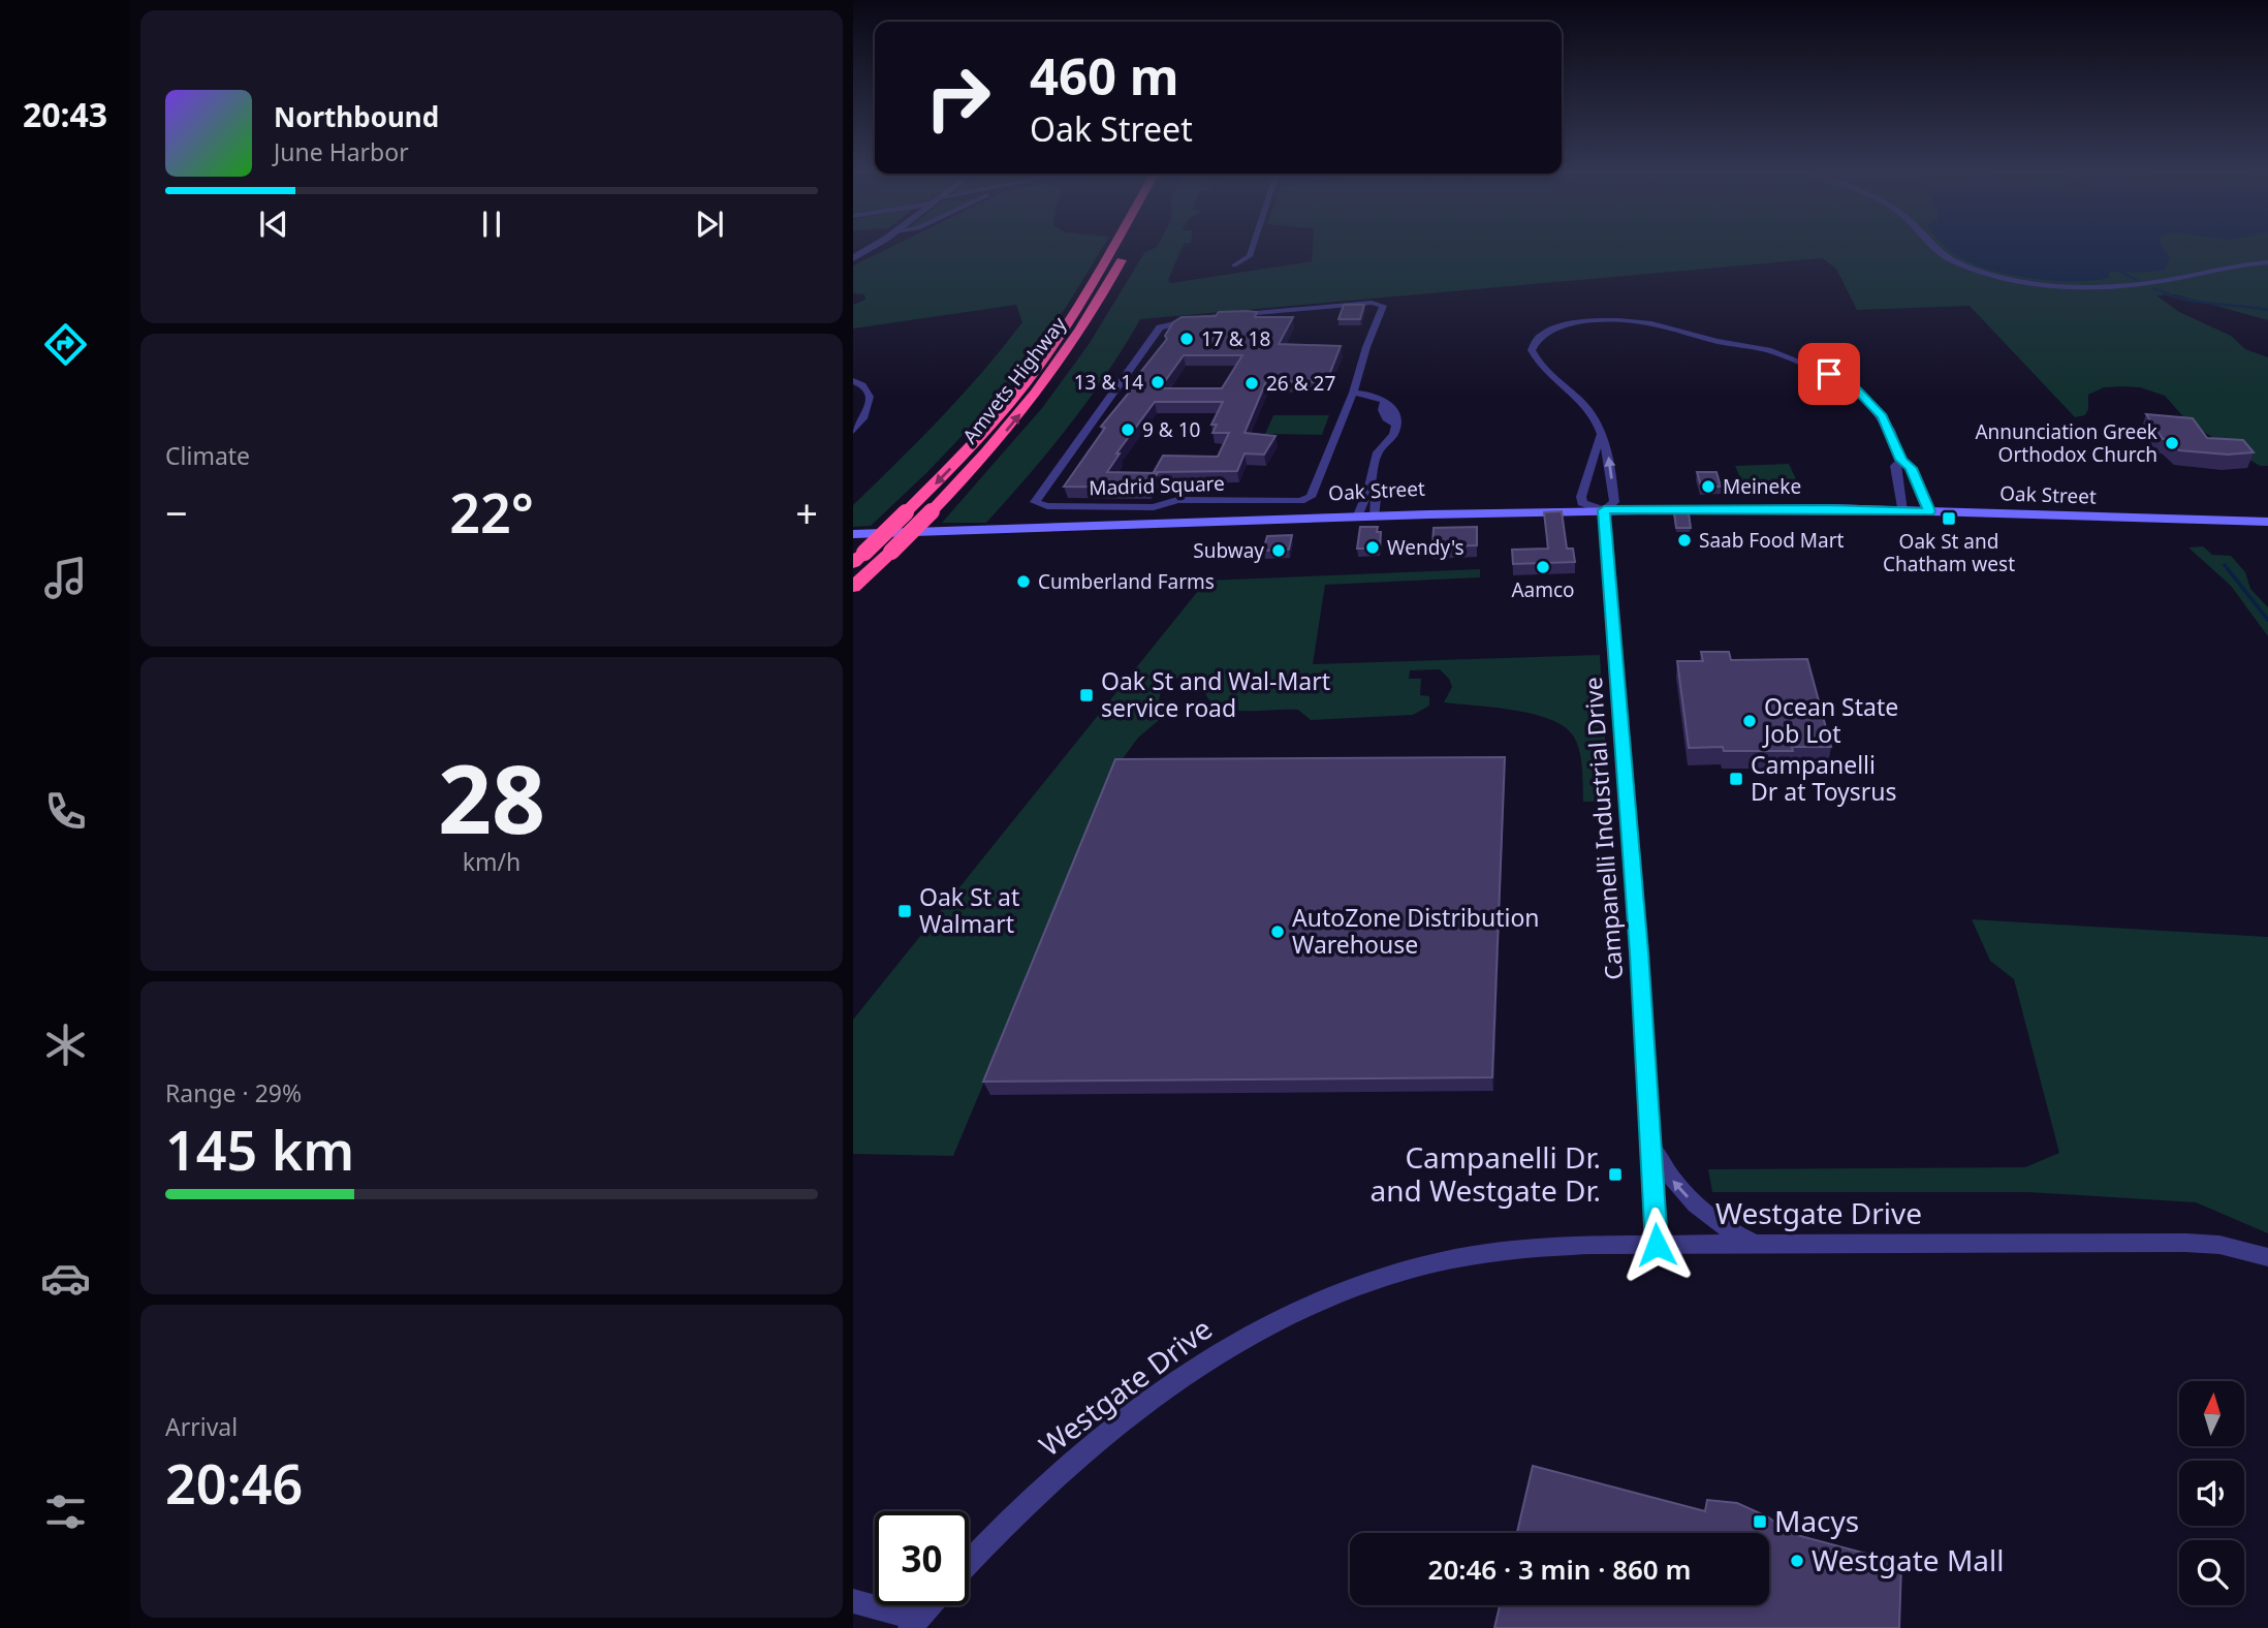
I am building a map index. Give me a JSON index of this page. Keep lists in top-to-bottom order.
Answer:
{
  "streets": {
    "highway": ["Amvets Highway"],
    "main road": ["Oak Street"],
    "street": ["Madrid Square", "Campanelli Industrial Drive", "Westgate Drive"]
  },
  "crossings": [
    ["Oak Street", "Campanelli Industrial Drive"],
    ["Campanelli Industrial Drive", "Westgate Drive"]
  ],
  "places": {
    "other": [
      "17 & 18",
      "13 & 14",
      "26 & 27",
      "9 & 10",
      "Annunciation Greek Orthodox Church",
      "Meineke",
      "Saab Food Mart",
      "Wendy's",
      "Subway",
      "Aamco",
      "Cumberland Farms",
      "Ocean State Job Lot",
      "AutoZone Distribution Warehouse",
      "Westgate Mall"
    ],
    "transit": [
      "Oak St and Chatham west",
      "Oak St and Wal-Mart service road",
      "Campanelli Dr at Toysrus",
      "Oak St at Walmart",
      "Campanelli Dr. and Westgate Dr.",
      "Macys"
    ]
  },
  "north": "top",
  "page": {
    "tabs": "20:43",
    "turn": ["460 m", "Oak Street"],
    "song": ["Northbound", "June Harbor"],
    "tile": [
      "Climate",
      ["28", "km/h"],
      ["Range · 29%", "145 km"],
      ["Arrival", "20:46"]
    ],
    "heat": ["−", "22°", "+"],
    "limit": "30",
    "trip": "20:46 · 3 min · 860 m"
  }
}
